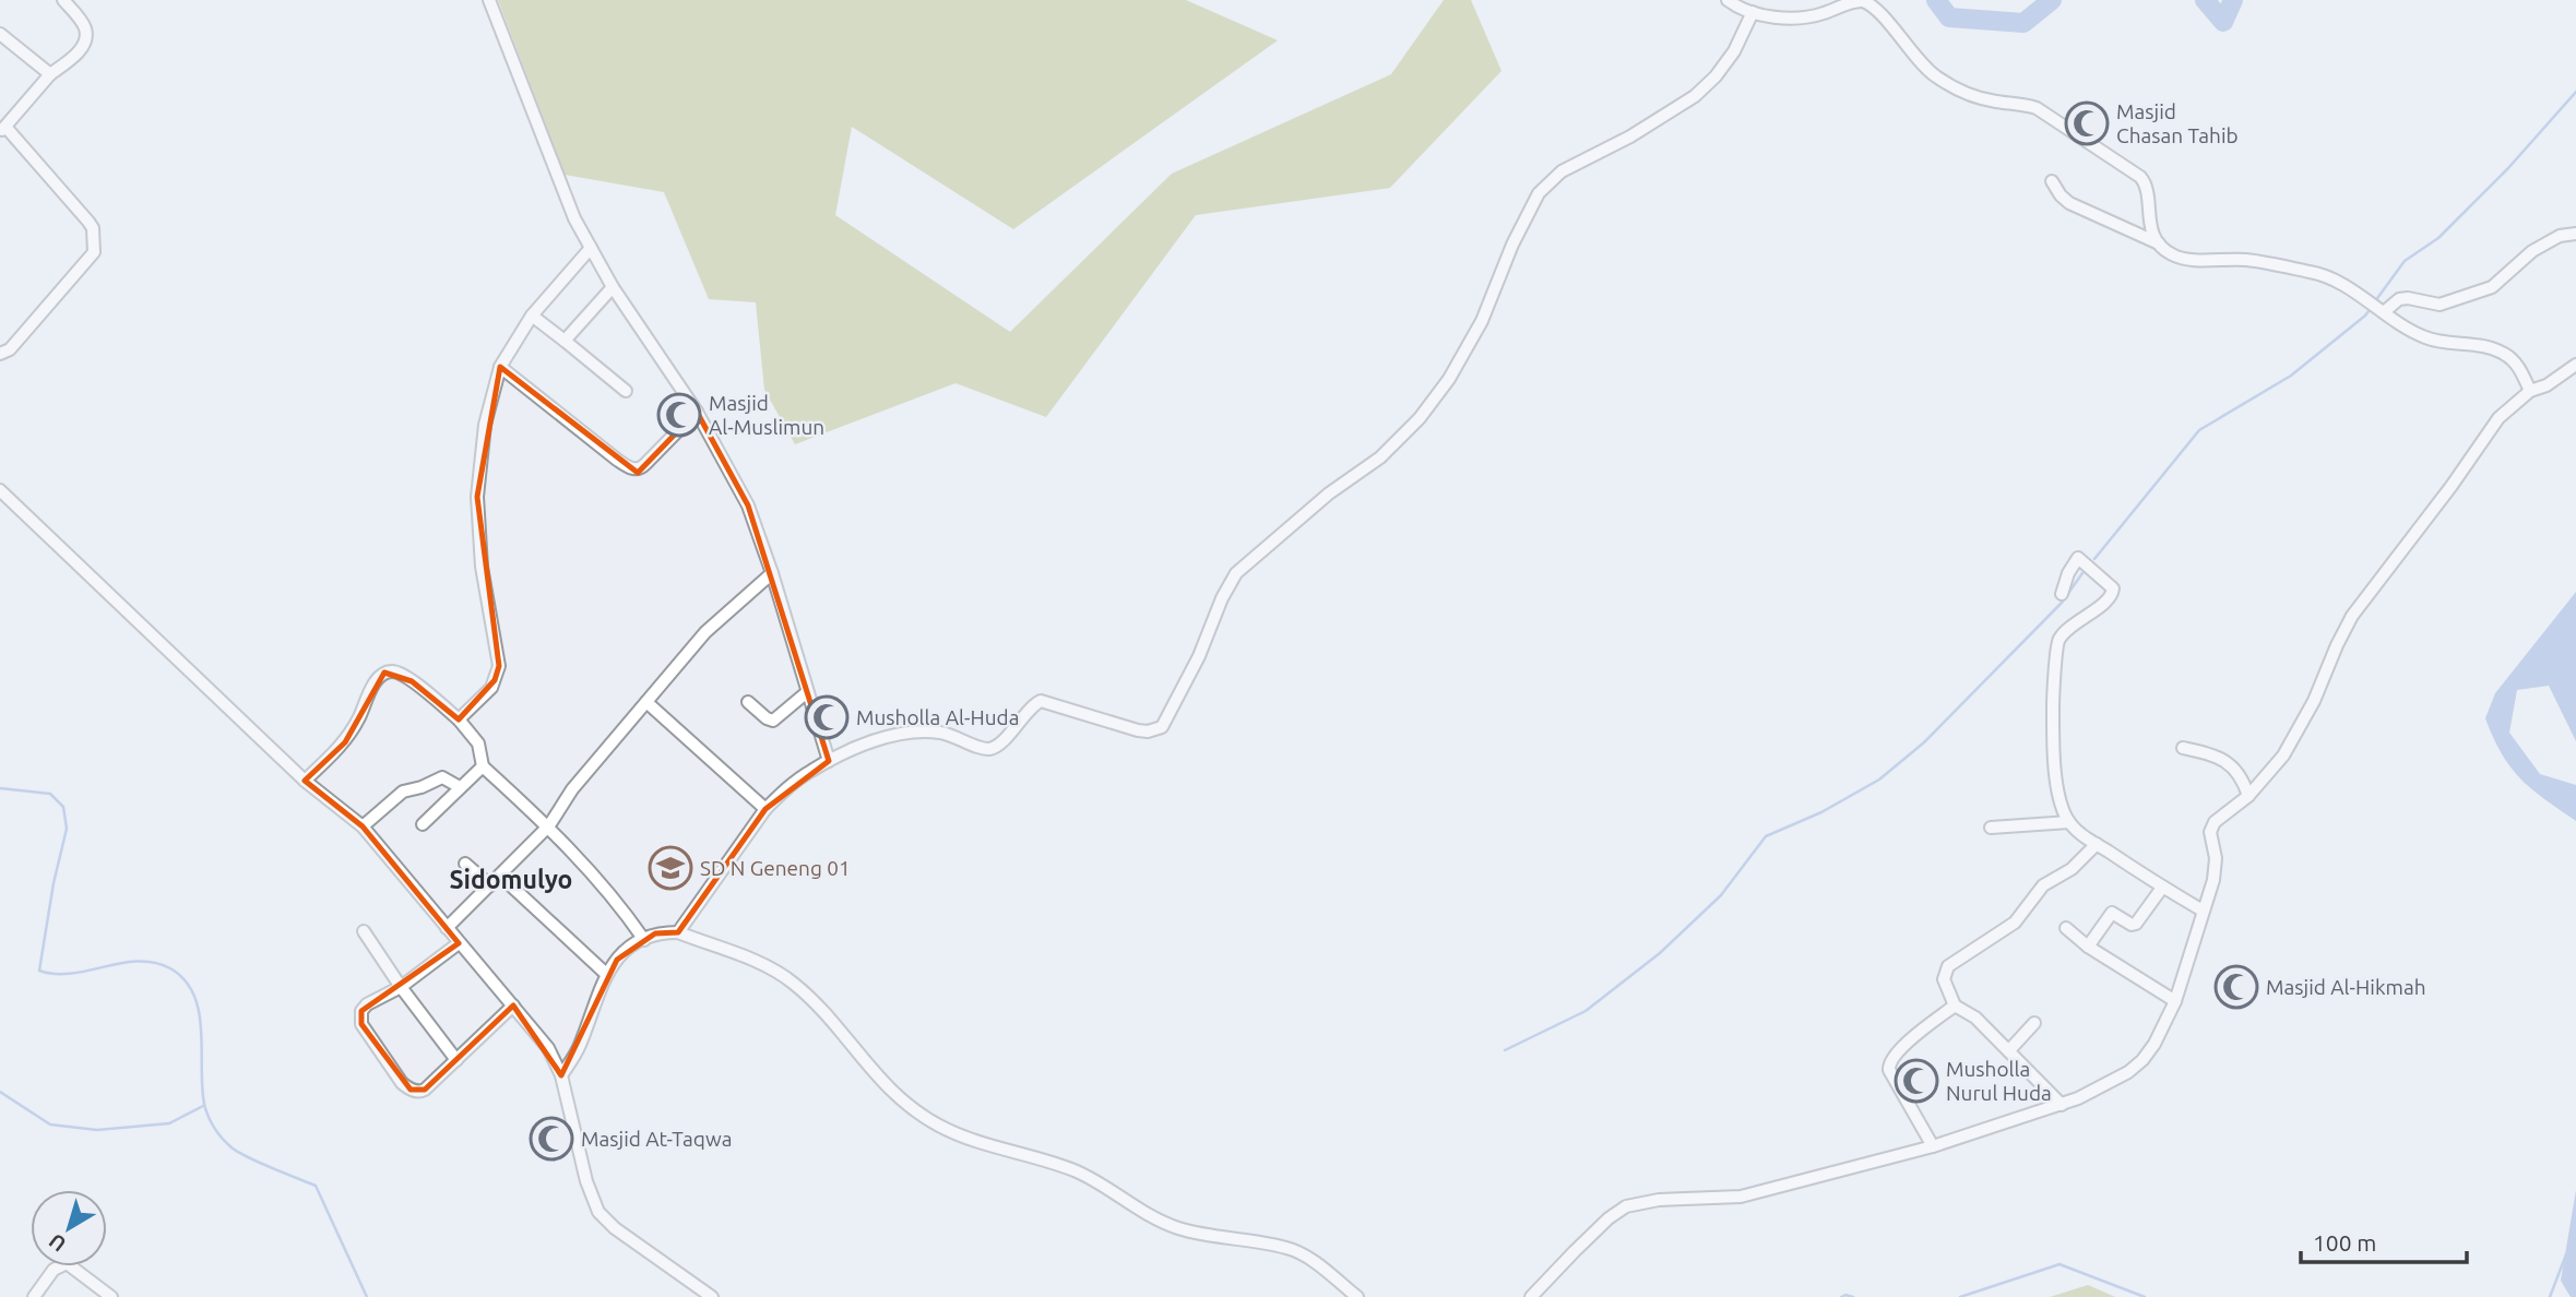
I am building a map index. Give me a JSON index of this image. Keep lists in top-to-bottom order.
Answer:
{
  "districts": ["Sidomulyo"],
  "places": {
    "mosque": [
      "Masjid Chasan Tahib",
      "Masjid Al-Muslimun",
      "Musholla Al-Huda",
      "Masjid Al-Hikmah",
      "Musholla Nurul Huda",
      "Masjid At-Taqwa"
    ],
    "school or university": ["SD N Geneng 01"]
  },
  "scale_bar": "100 m",
  "north": "bottom left"
}
